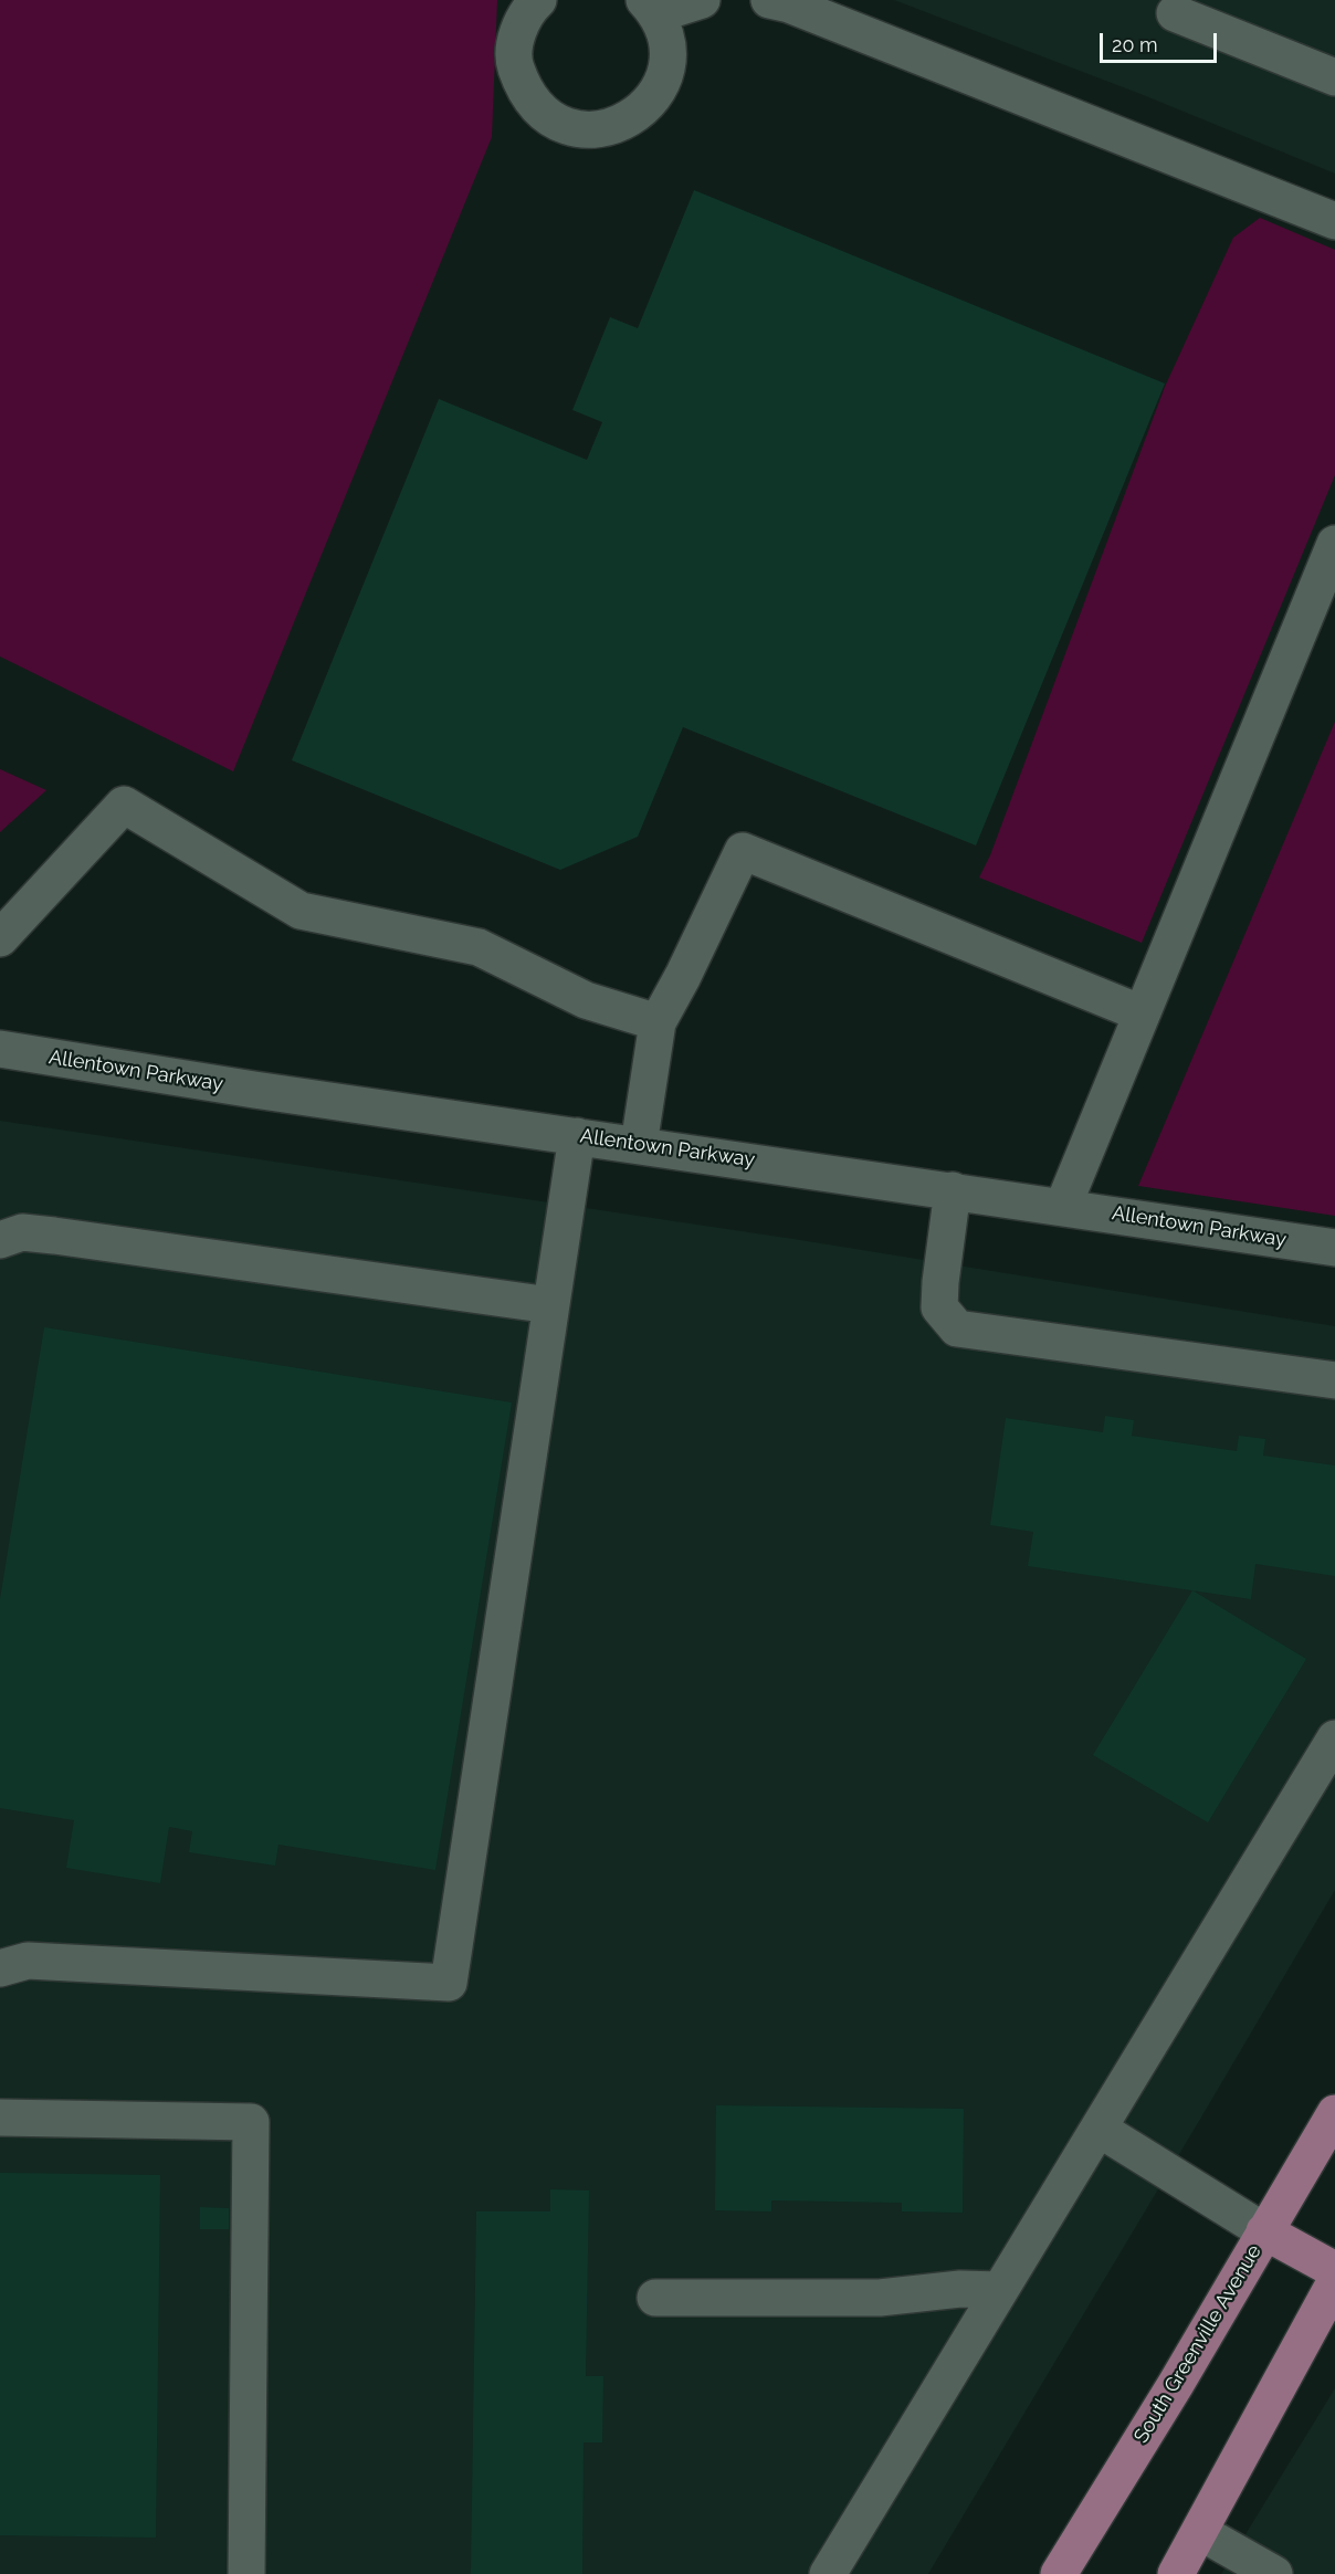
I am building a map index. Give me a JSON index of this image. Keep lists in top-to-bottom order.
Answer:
{
  "streets": {
    "main road": ["South Greenville Avenue"],
    "street": ["Allentown Parkway"]
  },
  "scale_bar": "20 m"
}
